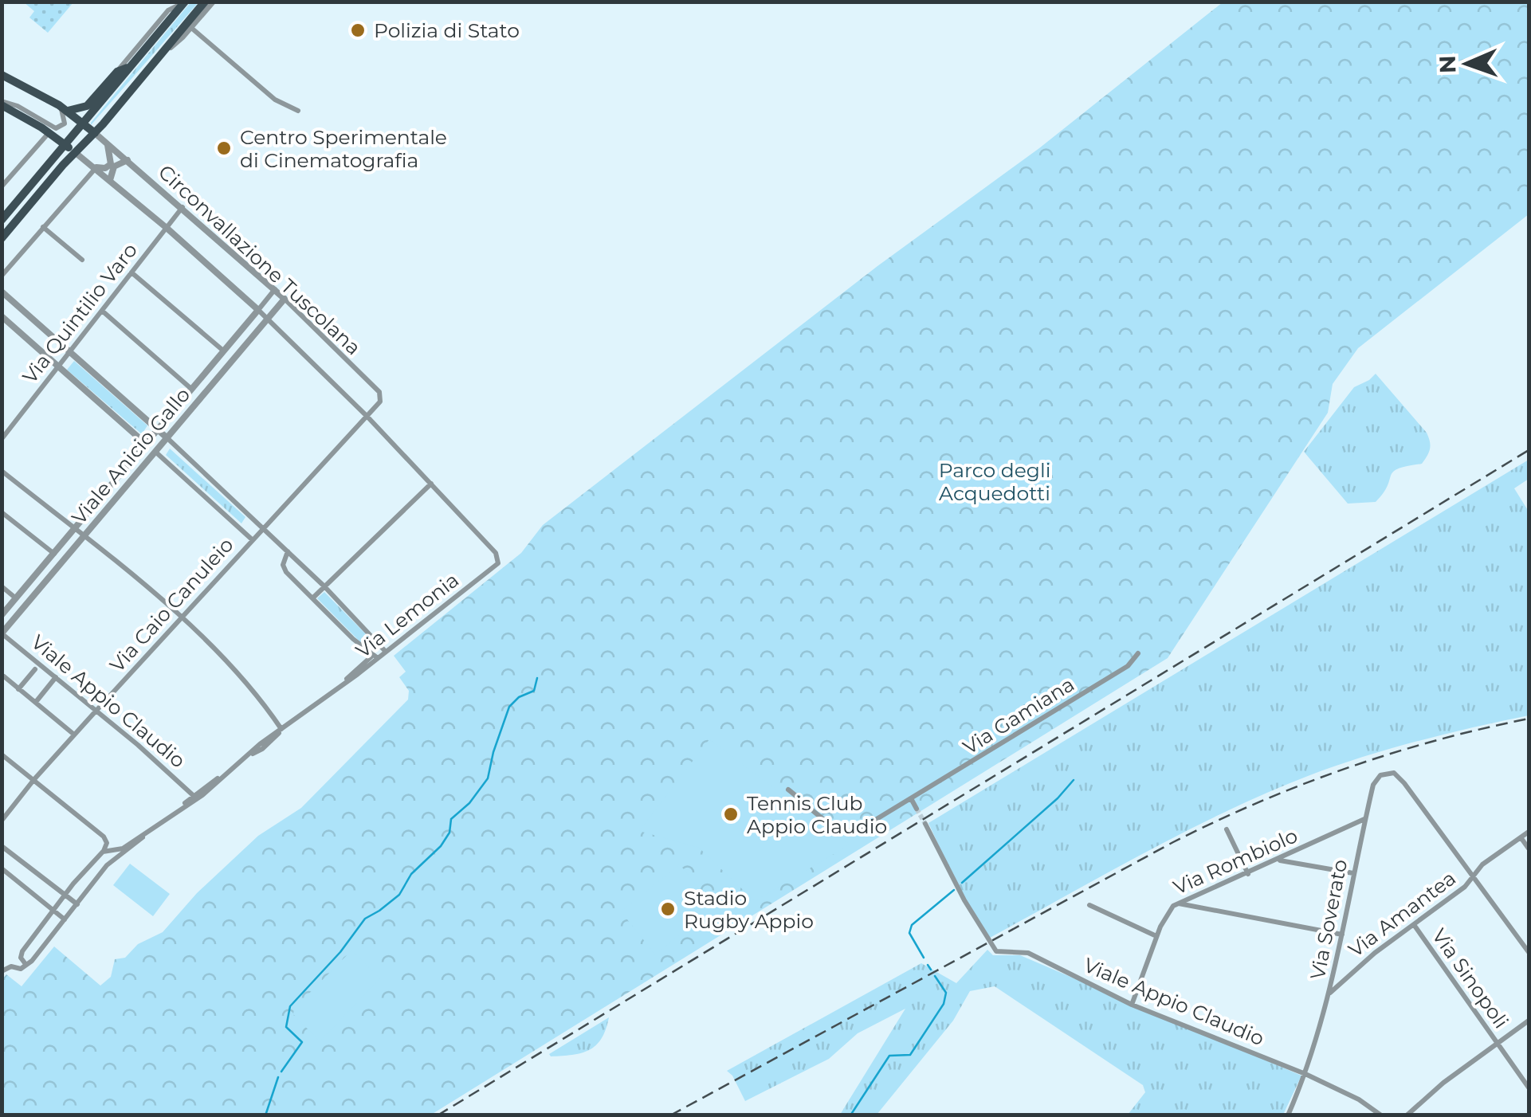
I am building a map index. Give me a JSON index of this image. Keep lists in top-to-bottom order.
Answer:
{
  "streets": {
    "street": [
      "Circonvallazione Tuscolana",
      "Via Quintilio Varo",
      "Viale Anicio Gallo",
      "Via Caio Canuleio",
      "Via Lemonia",
      "Viale Appio Claudio",
      "Via Gamiana",
      "Via Rombiolo",
      "Via Amantea",
      "Via Soverato",
      "Via Sinopoli"
    ]
  },
  "crossings": [
    ["Circonvallazione Tuscolana", "Via Quintilio Varo"],
    ["Circonvallazione Tuscolana", "Viale Anicio Gallo"],
    ["Circonvallazione Tuscolana", "Via Caio Canuleio"],
    ["Circonvallazione Tuscolana", "Via Lemonia"],
    ["Viale Anicio Gallo", "Viale Appio Claudio"],
    ["Via Caio Canuleio", "Viale Appio Claudio"],
    ["Via Lemonia", "Viale Appio Claudio"],
    ["Viale Appio Claudio", "Via Rombiolo"],
    ["Viale Appio Claudio", "Via Soverato"],
    ["Via Rombiolo", "Via Soverato"],
    ["Via Amantea", "Via Soverato"],
    ["Via Amantea", "Via Sinopoli"]
  ],
  "parks": ["Parco degli Acquedotti"],
  "places": [
    "Polizia di Stato",
    "Centro Sperimentale di Cinematografia",
    "Tennis Club Appio Claudio",
    "Stadio Rugby Appio"
  ],
  "north": "left"
}
